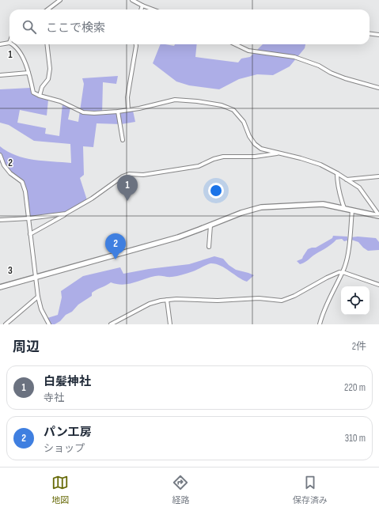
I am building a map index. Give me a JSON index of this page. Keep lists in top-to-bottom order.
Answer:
{
  "page": {
    "search": "ここで検索",
    "pins": ["1", "2"],
    "heading": ["周辺", "2件"],
    "list": [
      {
        "mark": "1",
        "name": "白髪神社",
        "note": "寺社",
        "value": "220 m"
      },
      {
        "mark": "2",
        "name": "パン工房",
        "note": "ショップ",
        "value": "310 m"
      }
    ],
    "nav": ["地図", "経路", "保存済み"]
  },
  "grid": {
    "rows": ["1", "2", "3"]
  }
}
